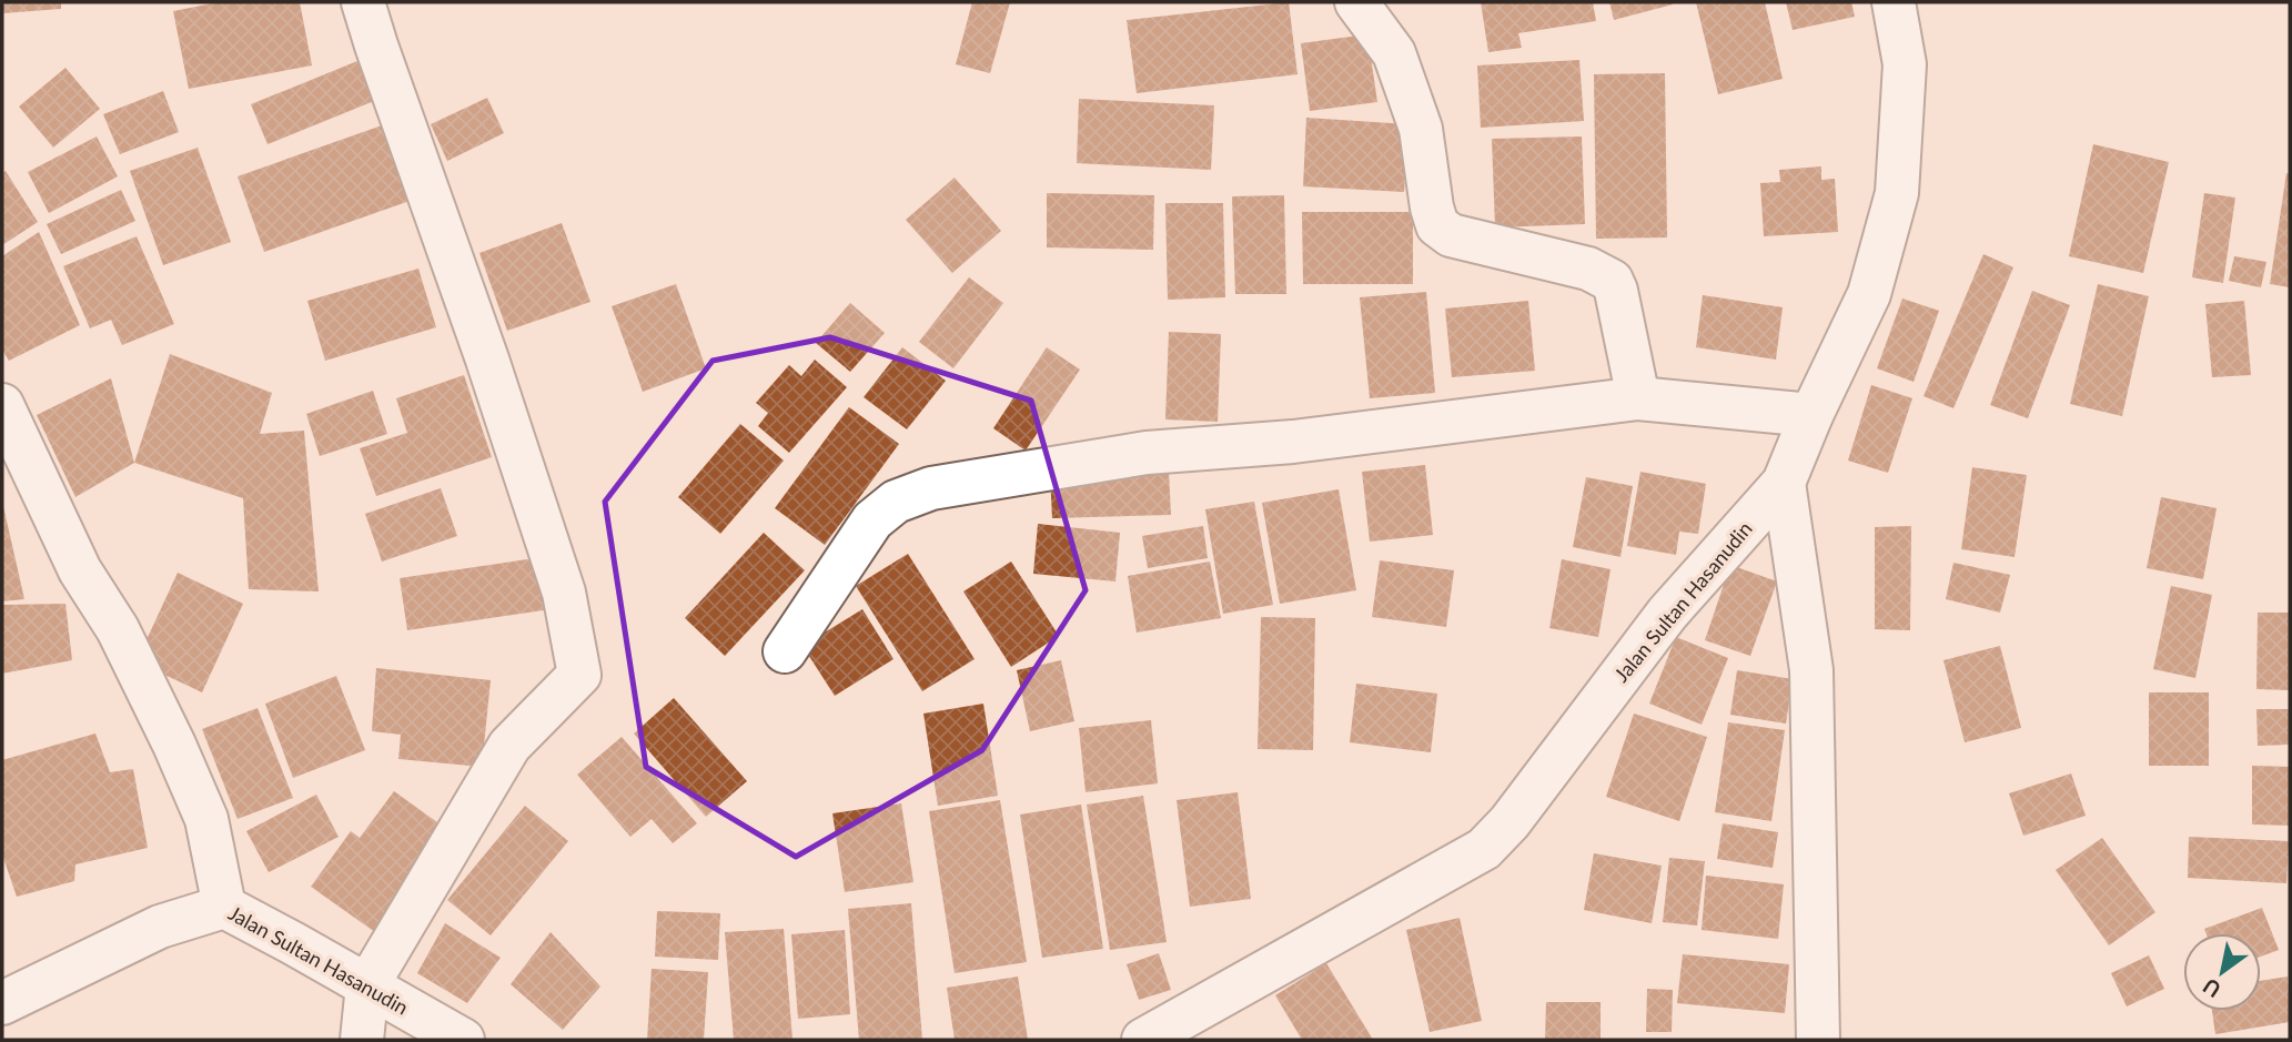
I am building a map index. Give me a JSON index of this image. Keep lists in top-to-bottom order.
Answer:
{
  "streets": {
    "street": ["Jalan Sultan Hasanudin"]
  },
  "north": "bottom left"
}
